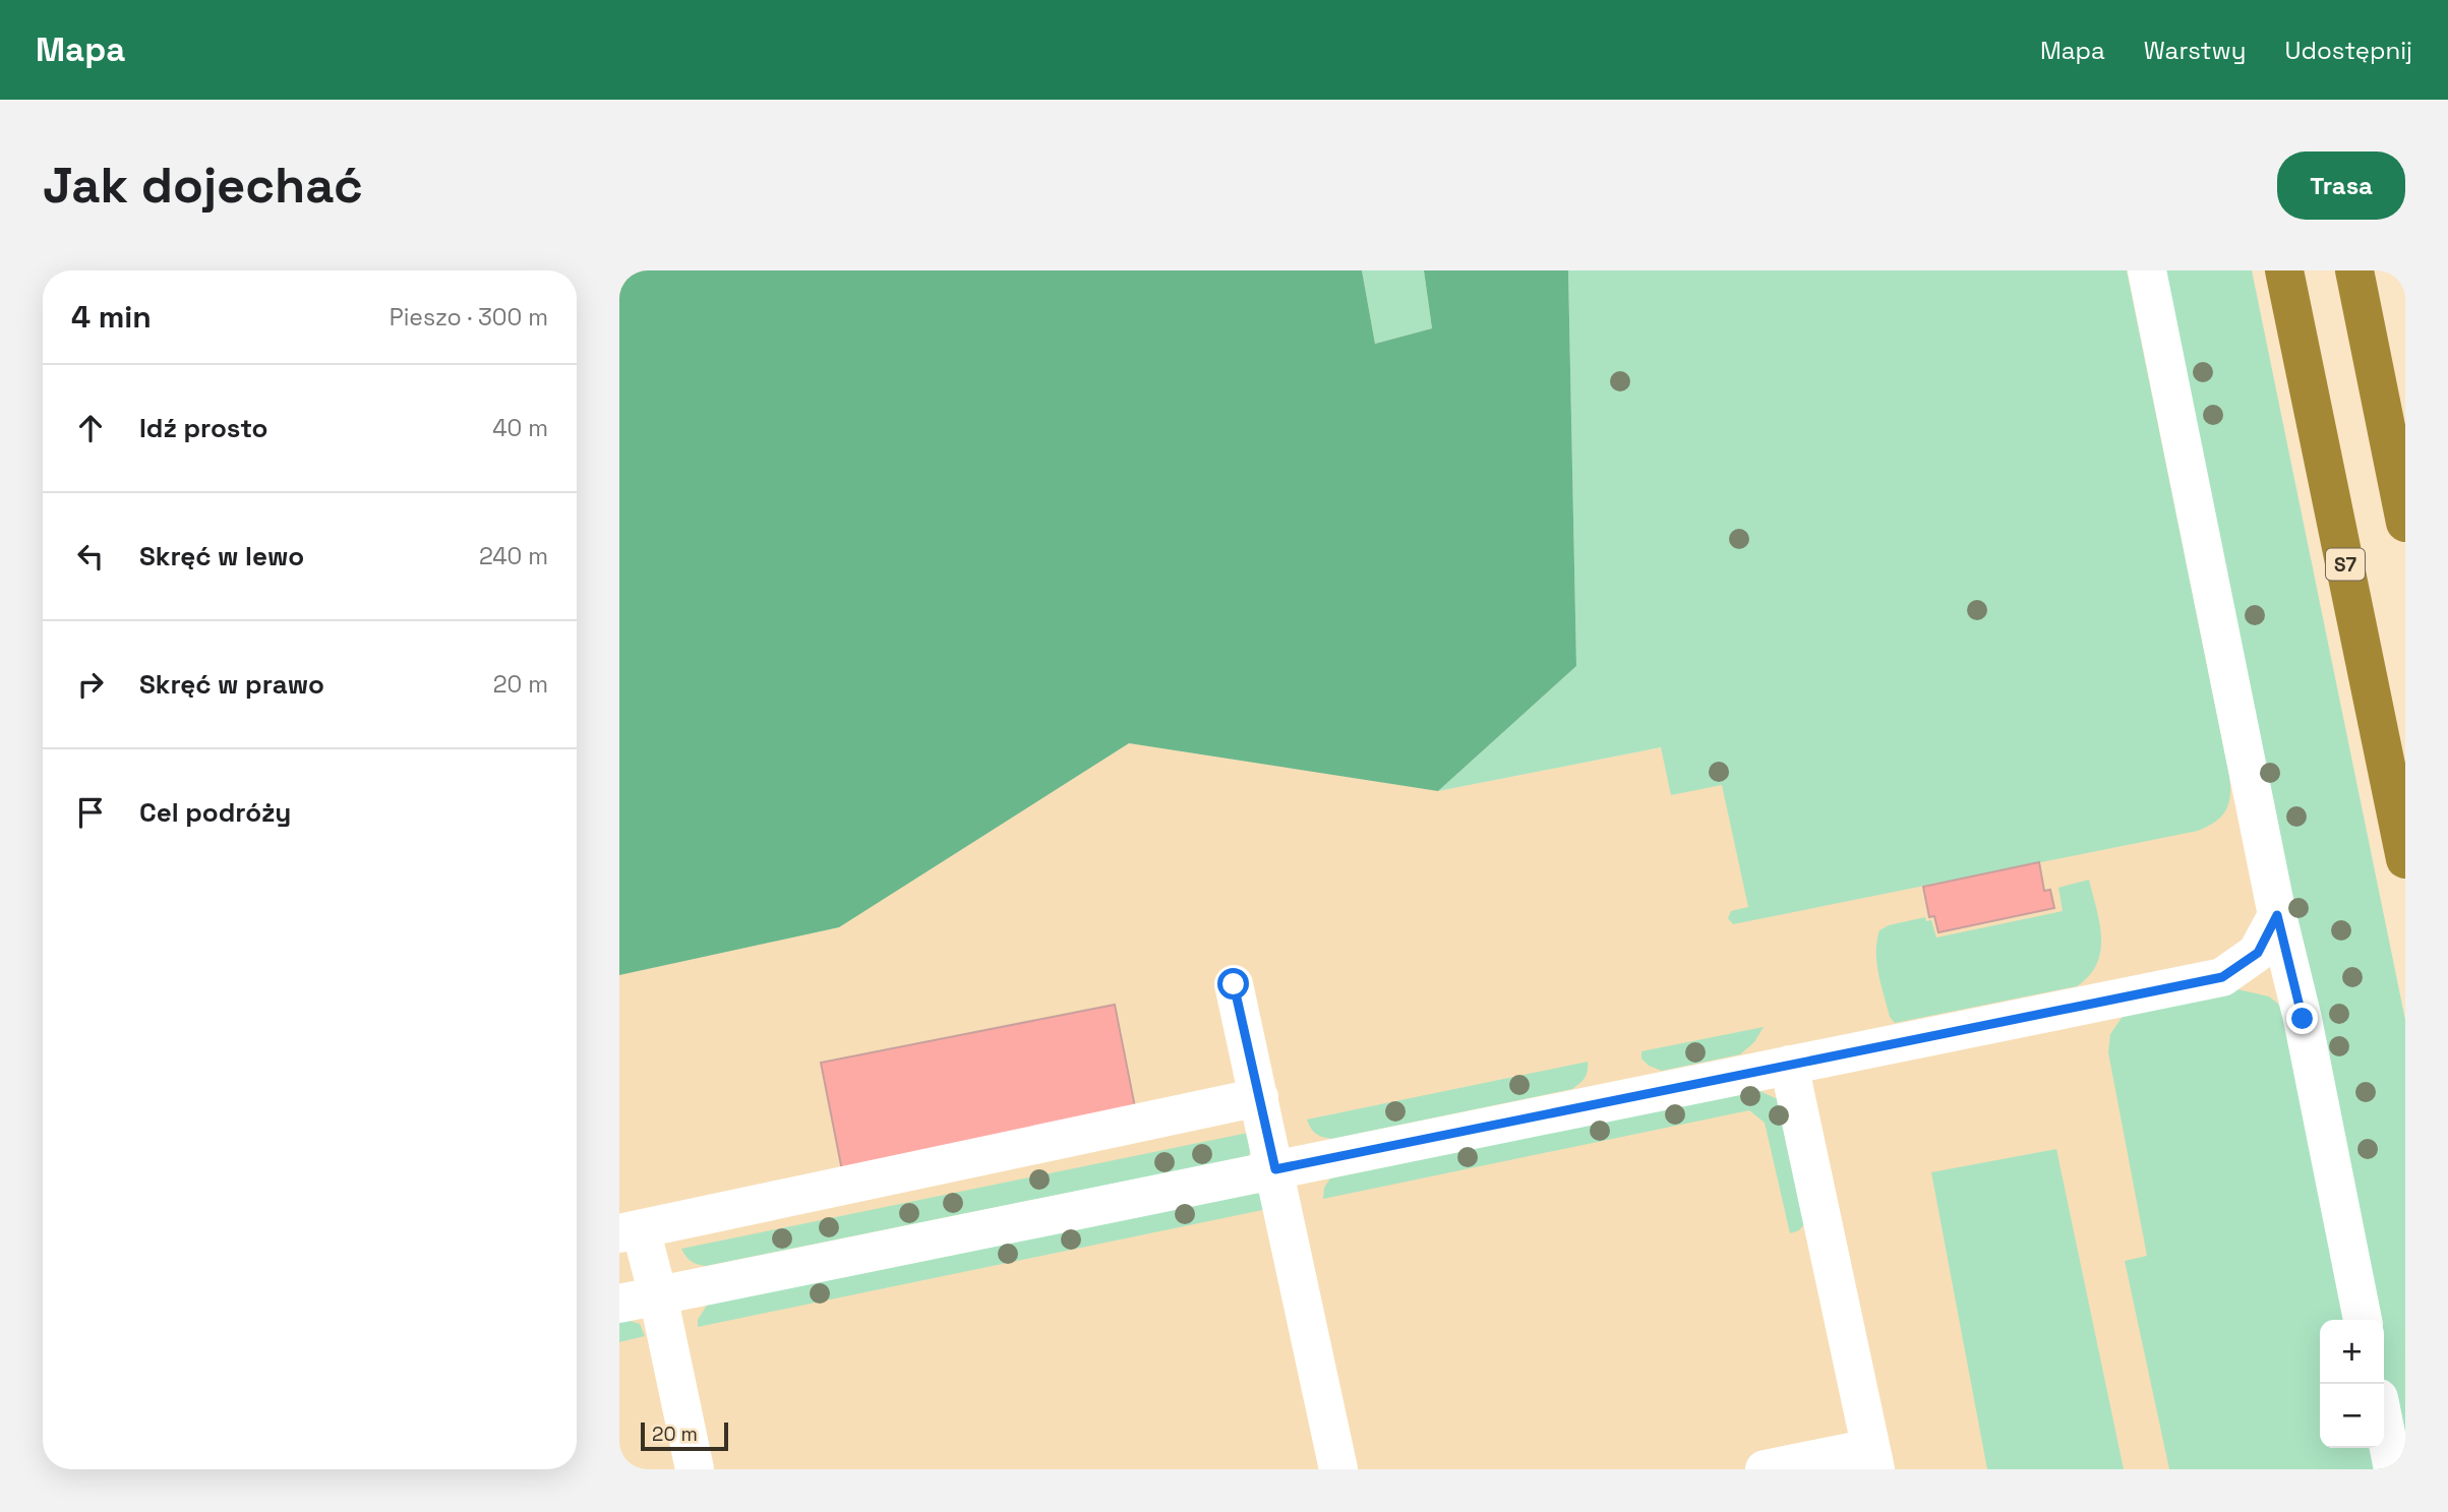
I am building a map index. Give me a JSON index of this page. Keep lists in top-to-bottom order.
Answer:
{
  "streets": {
    "highway": ["S7"]
  },
  "scale_bar": "20 m",
  "page": {
    "header": "Mapa",
    "nav": ["Mapa", "Warstwy", "Udostępnij"],
    "buttons": "Trasa",
    "title": "Jak dojechać",
    "heading": ["4 min", "Pieszo · 300 m"],
    "list": [
      ["Idź prosto", "40 m"],
      ["Skręć w lewo", "240 m"],
      ["Skręć w prawo", "20 m"],
      "Cel podróży"
    ],
    "map_buttons": ["+", "−"],
    "scale": "20 m"
  }
}
